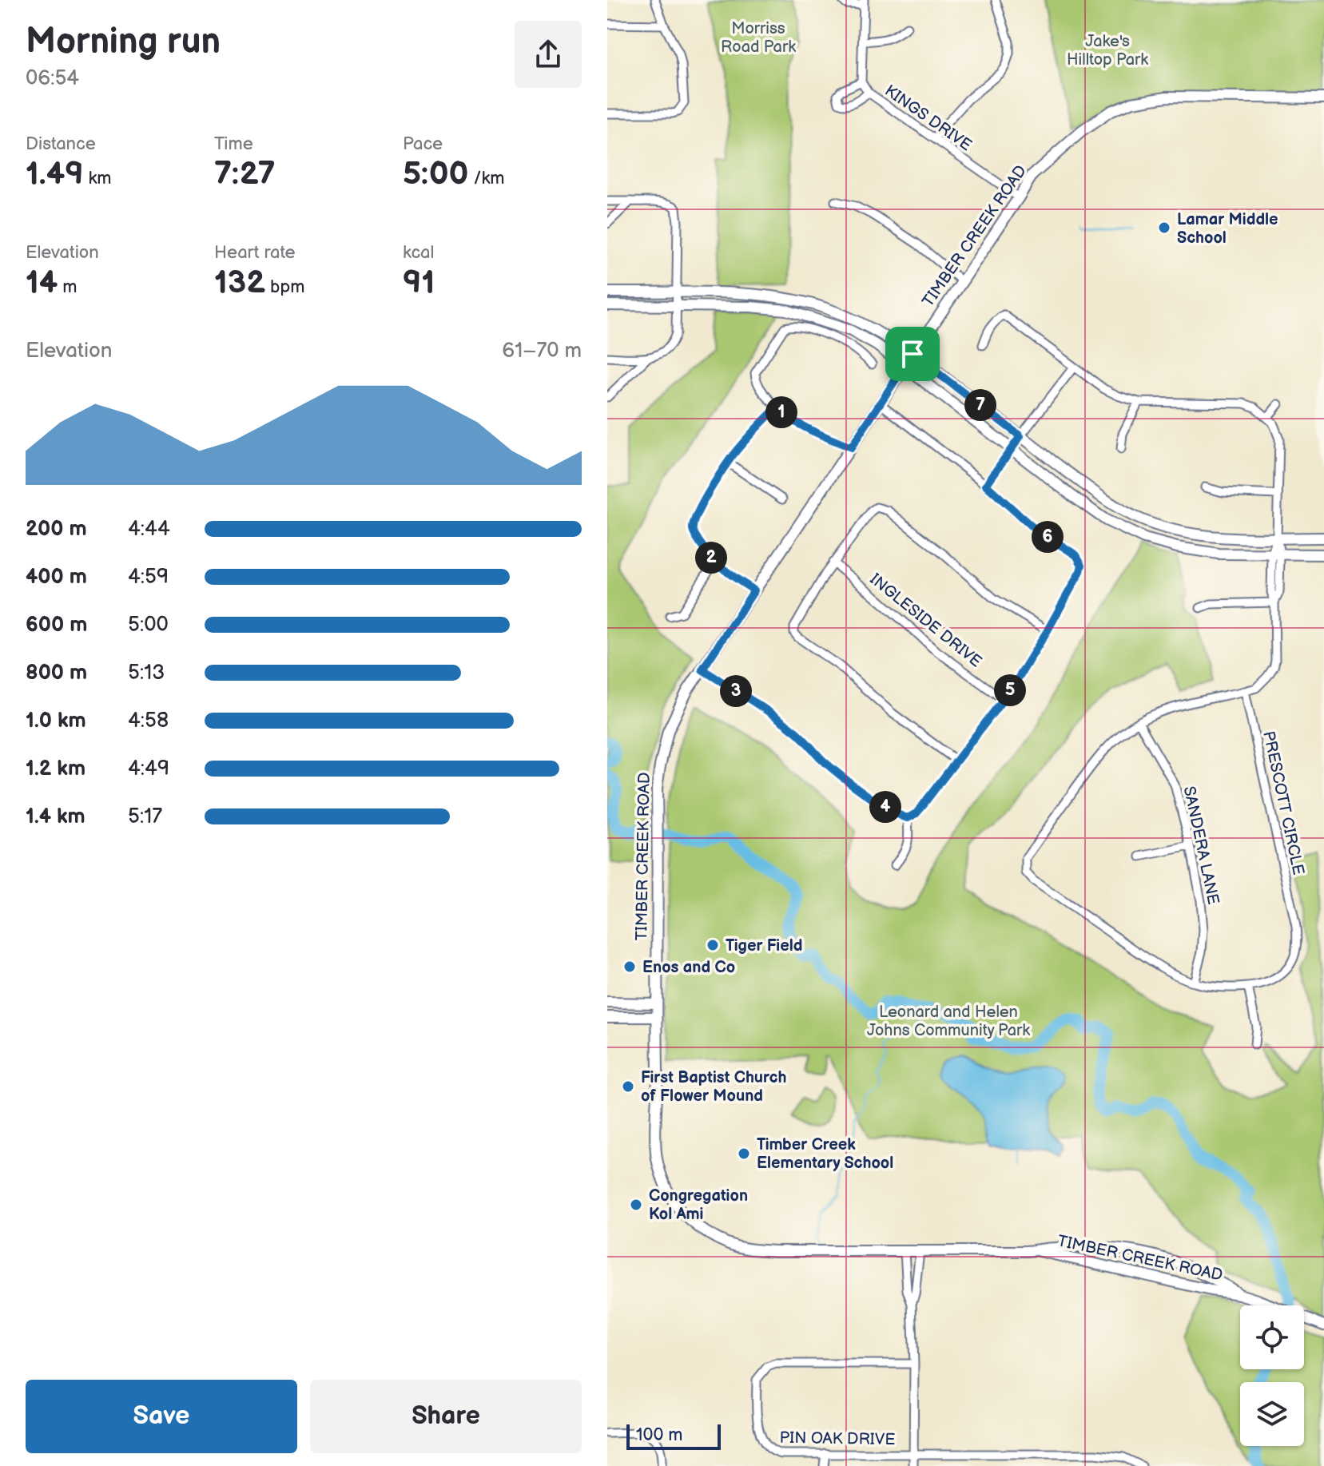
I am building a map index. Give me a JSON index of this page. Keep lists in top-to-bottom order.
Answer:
{
  "streets": {
    "street": [
      "KINGS DRIVE",
      "TIMBER CREEK ROAD",
      "INGLESIDE DRIVE",
      "PRESCOTT CIRCLE",
      "SANDERA LANE",
      "PIN OAK DRIVE"
    ]
  },
  "crossings": [
    ["KINGS DRIVE", "TIMBER CREEK ROAD"],
    ["PRESCOTT CIRCLE", "SANDERA LANE"]
  ],
  "parks": ["Morriss Road Park", "Jake's Hilltop Park", "Leonard and Helen Johns Community Park"],
  "places": [
    "Lamar Middle School",
    "Tiger Field",
    "Enos and Co",
    "First Baptist Church of Flower Mound",
    "Timber Creek Elementary School",
    "Congregation Kol Ami"
  ],
  "scale_bar": "100 m",
  "page": {
    "heading": ["Morning run", "06:54"],
    "stats": [
      ["Distance", "1.49 km"],
      ["Time", "7:27"],
      ["Pace", "5:00 /km"],
      ["Elevation", "14 m"],
      ["Heart rate", "132 bpm"],
      ["kcal", "91"]
    ],
    "chart": ["Elevation", "61–70 m"],
    "pins": [
      "7",
      "1",
      "6",
      "2",
      "5",
      "3",
      "4"
    ],
    "list": [
      {
        "name": "200 m",
        "note": "4:44"
      },
      {
        "name": "400 m",
        "note": "4:59"
      },
      {
        "name": "600 m",
        "note": "5:00"
      },
      {
        "name": "800 m",
        "note": "5:13"
      },
      {
        "name": "1.0 km",
        "note": "4:58"
      },
      {
        "name": "1.2 km",
        "note": "4:49"
      },
      {
        "name": "1.4 km",
        "note": "5:17"
      }
    ],
    "buttons": ["Save", "Share"],
    "scale": "100 m"
  }
}
